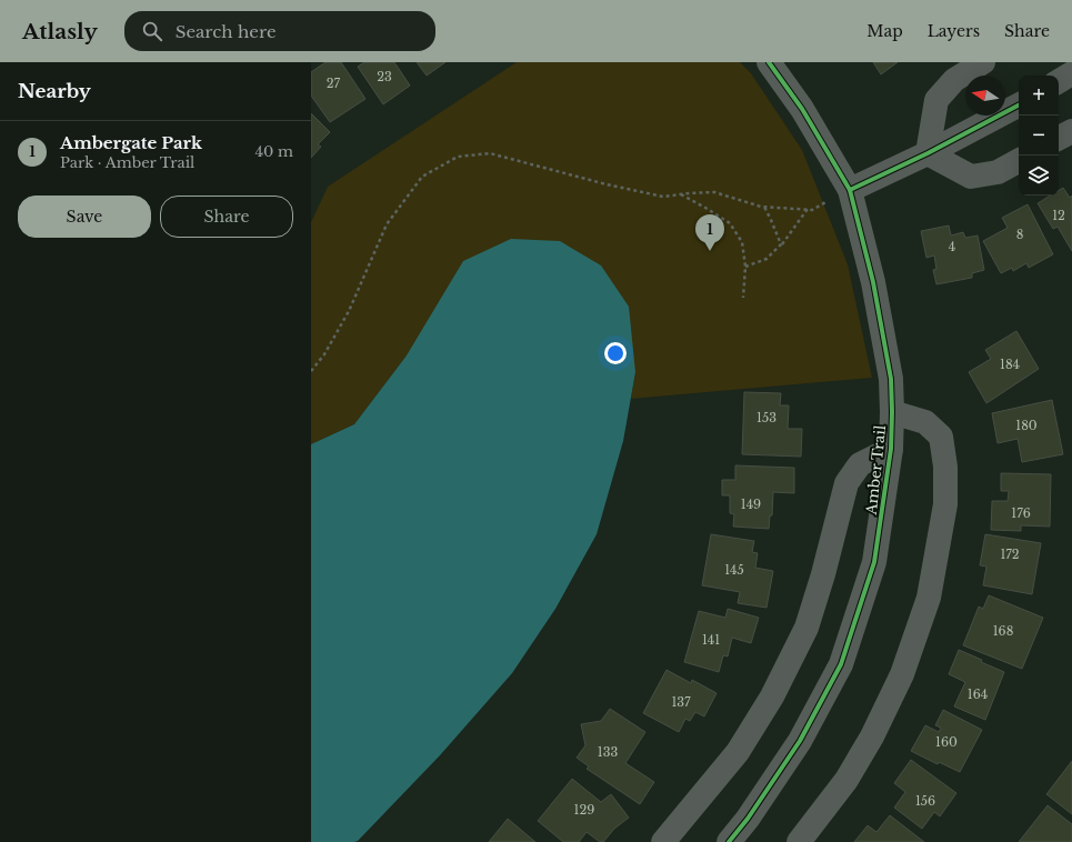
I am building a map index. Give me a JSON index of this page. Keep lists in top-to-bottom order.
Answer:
{
  "streets": {
    "street": ["Amber Trail"]
  },
  "house_numbers": [
    "23",
    "27",
    "12",
    "8",
    "4",
    "184",
    "153",
    "180",
    "149",
    "176",
    "172",
    "145",
    "168",
    "141",
    "164",
    "137",
    "160",
    "133",
    "156",
    "129"
  ],
  "north": "left",
  "page": {
    "header": "Atlasly",
    "search": "Search here",
    "nav": ["Map", "Layers", "Share"],
    "heading": "Nearby",
    "map_buttons": ["+", "−"],
    "list": [
      {
        "mark": "1",
        "name": "Ambergate Park",
        "note": "Park · Amber Trail",
        "value": "40 m"
      }
    ],
    "buttons": ["Save", "Share"],
    "pins": "1"
  }
}
